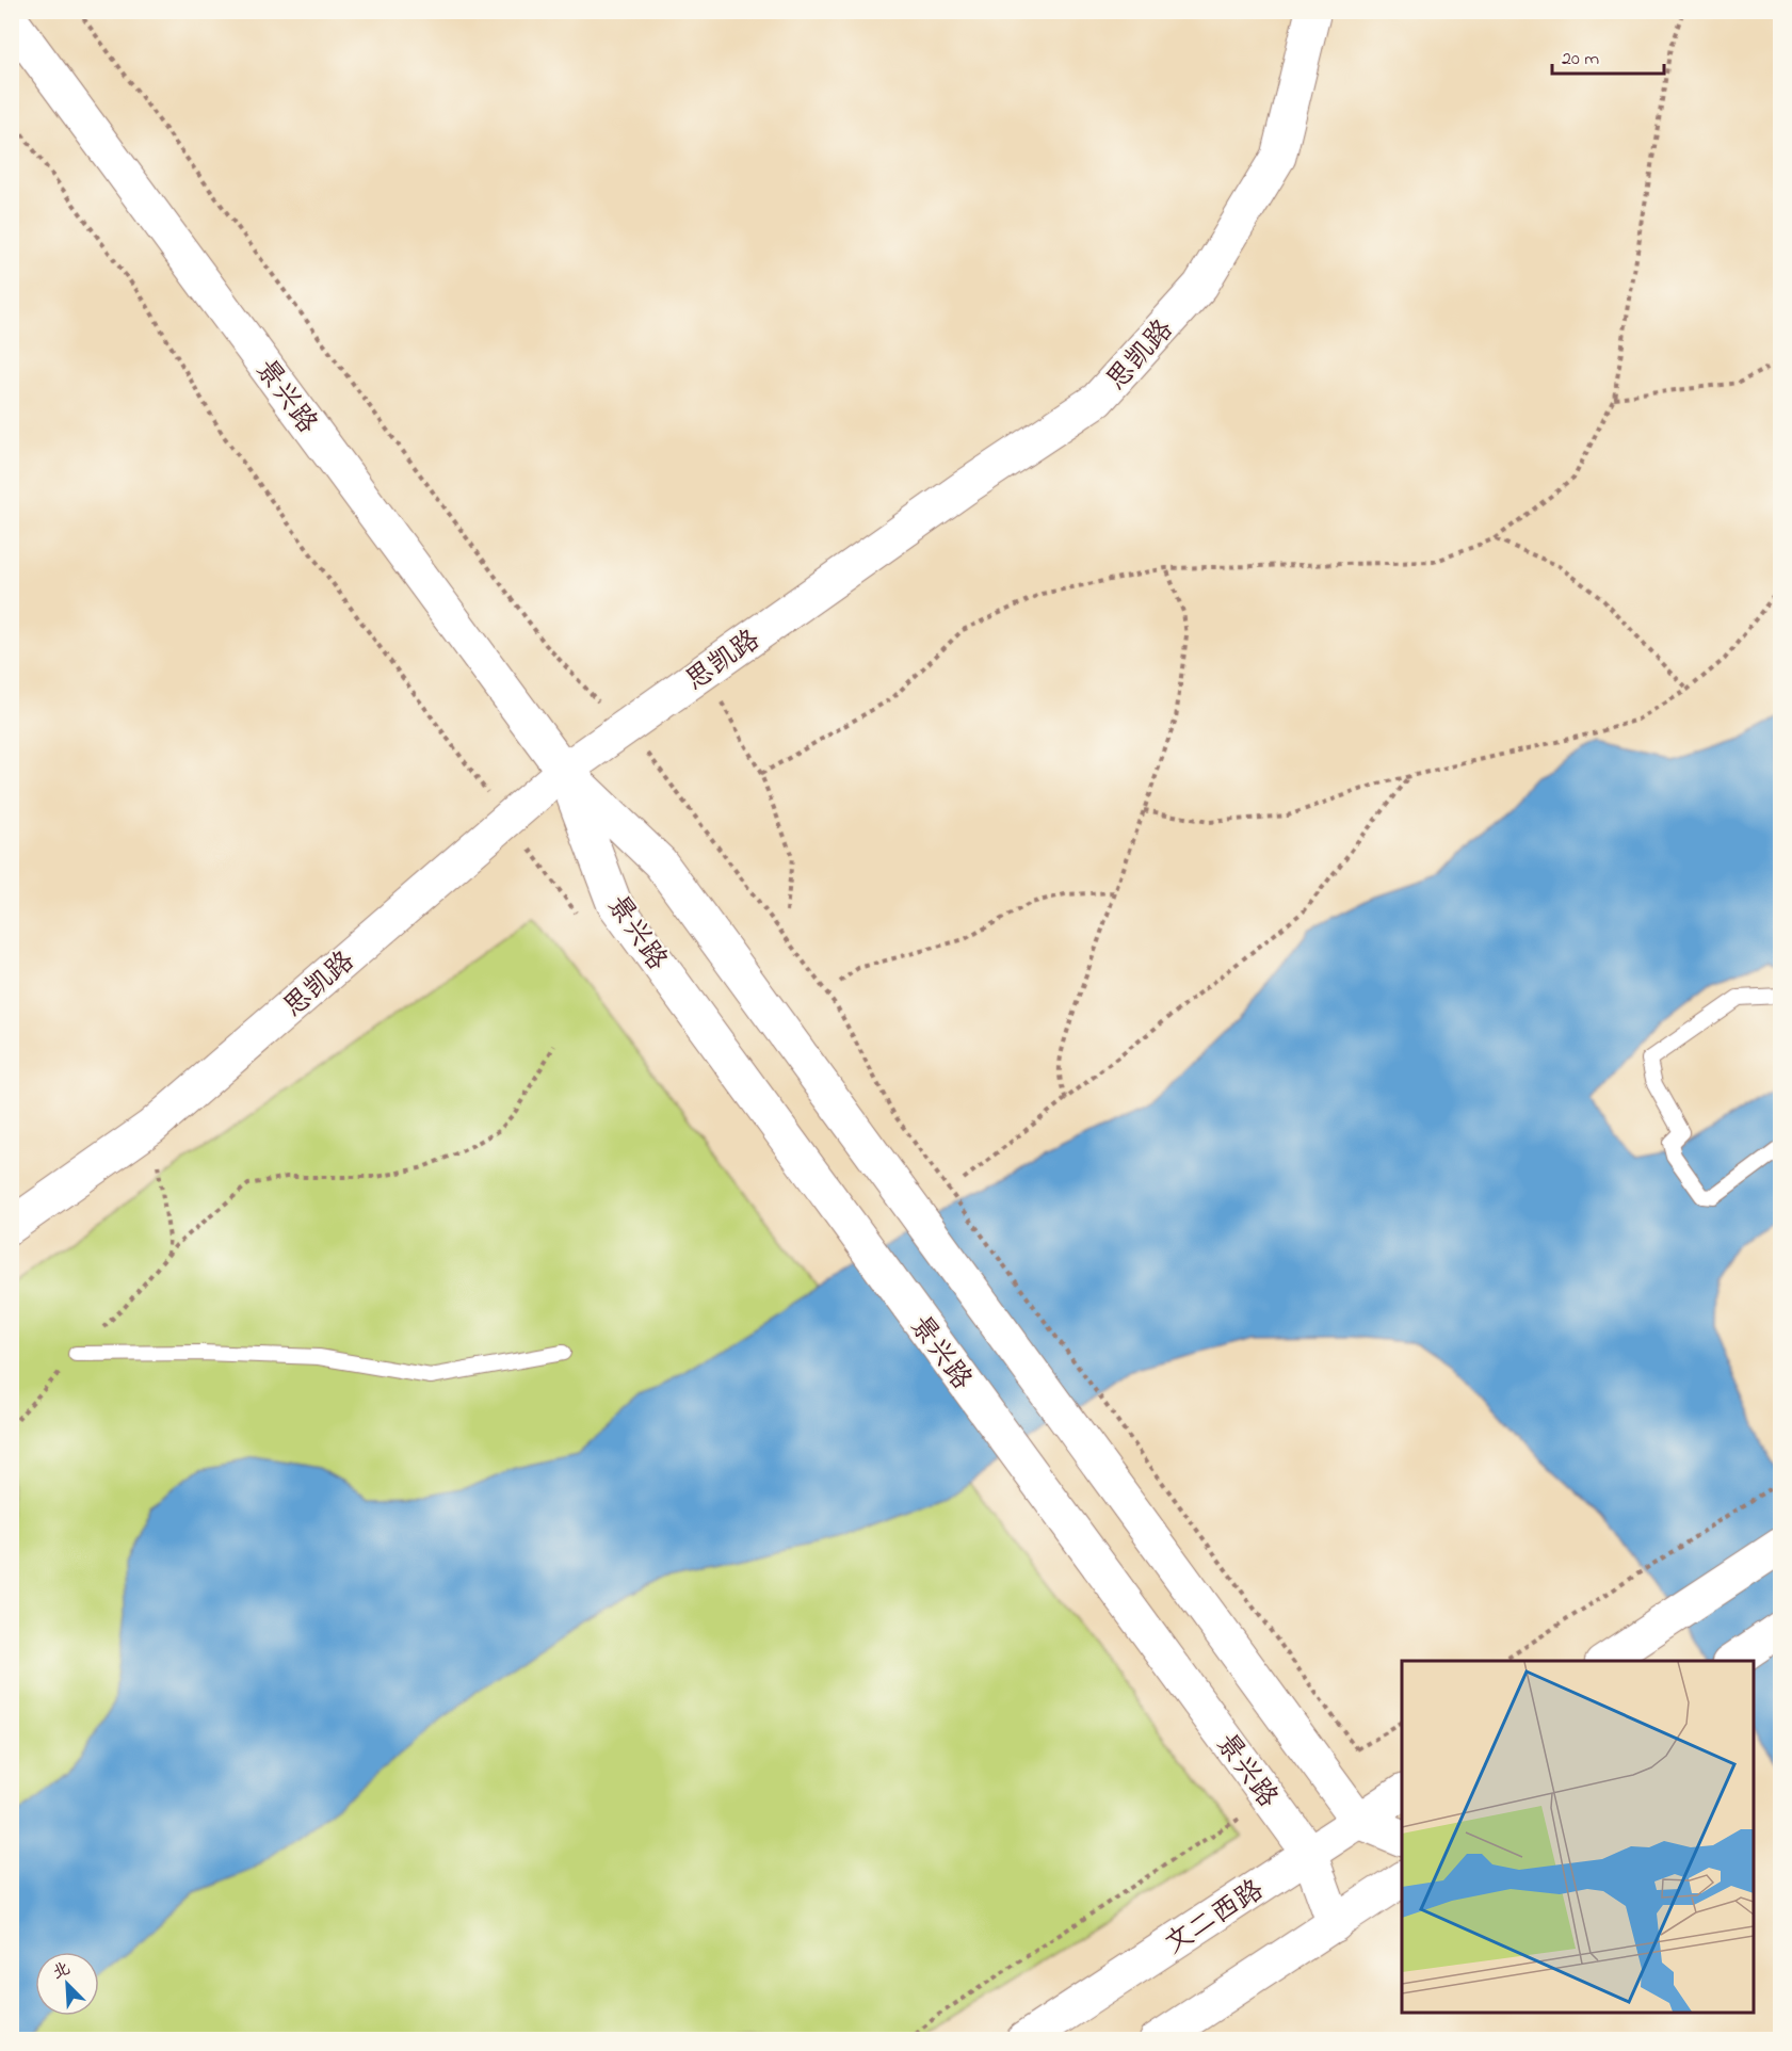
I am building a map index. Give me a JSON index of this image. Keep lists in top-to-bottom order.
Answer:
{
  "streets": {
    "street": ["思凯路", "景兴路", "文二西路"]
  },
  "crossings": [
    ["思凯路", "景兴路"],
    ["景兴路", "文二西路"]
  ],
  "scale_bar": "20 m",
  "north": "top left"
}
